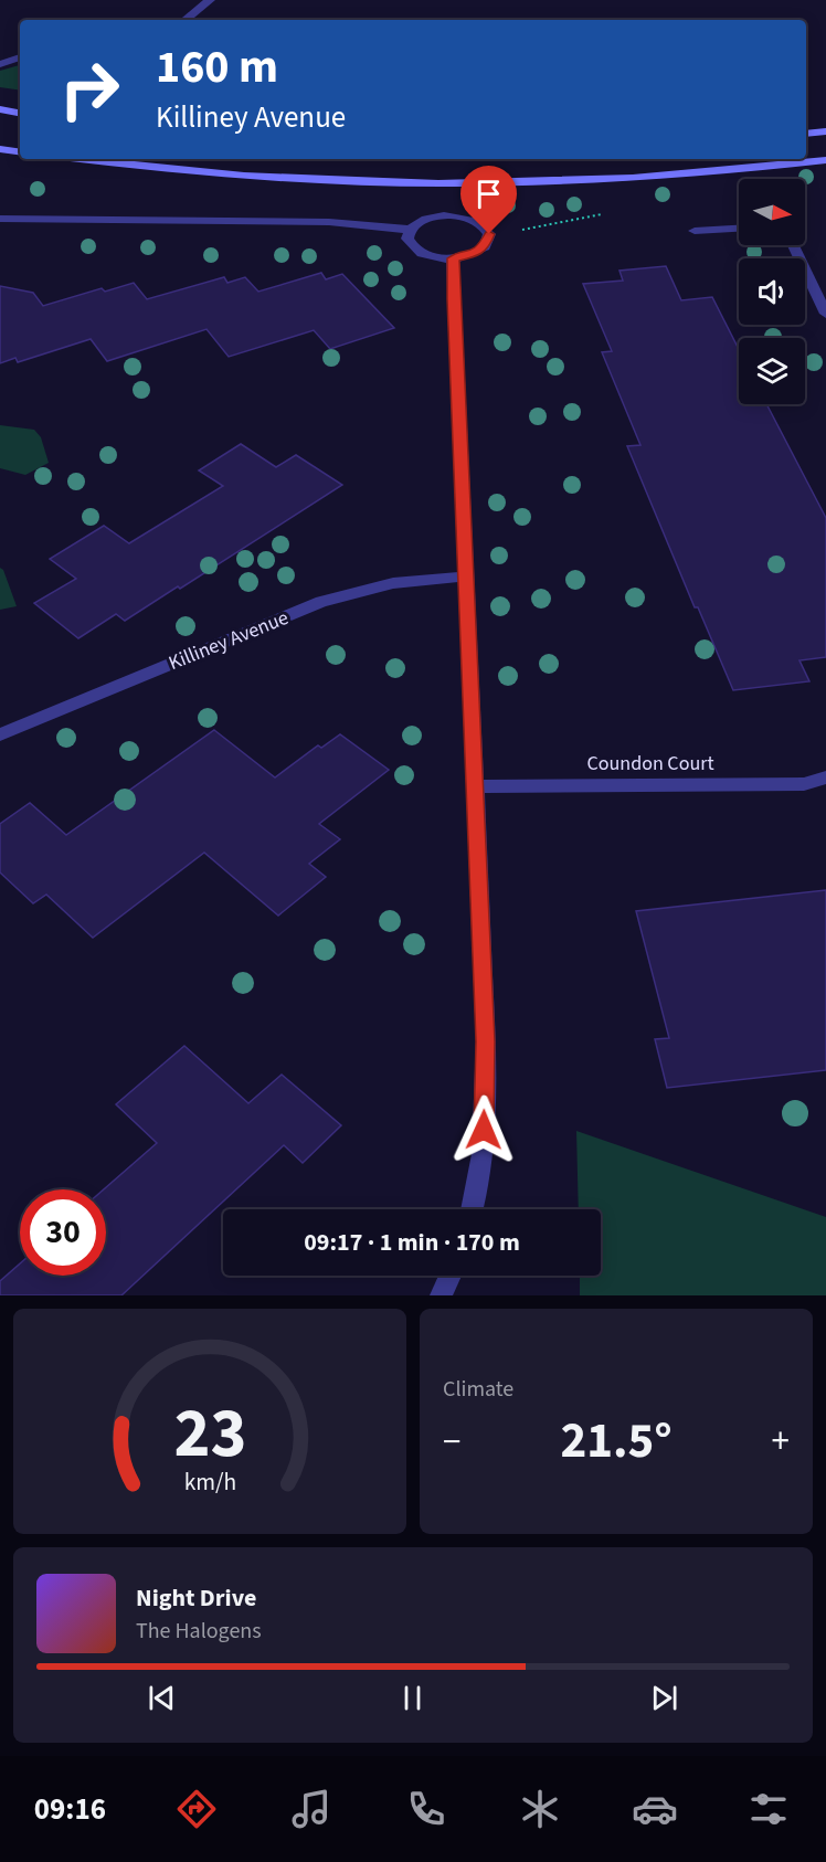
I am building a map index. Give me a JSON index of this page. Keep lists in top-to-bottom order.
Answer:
{
  "streets": {
    "street": ["Killiney Avenue", "Coundon Court"]
  },
  "north": "right",
  "page": {
    "turn": ["160 m", "Killiney Avenue"],
    "limit": "30",
    "trip": "09:17 · 1 min · 170 m",
    "tile": "Climate",
    "heat": ["−", "21.5°", "+"],
    "song": ["Night Drive", "The Halogens"],
    "tabs": "09:16",
    "gauge": ["23", "km/h"]
  }
}
